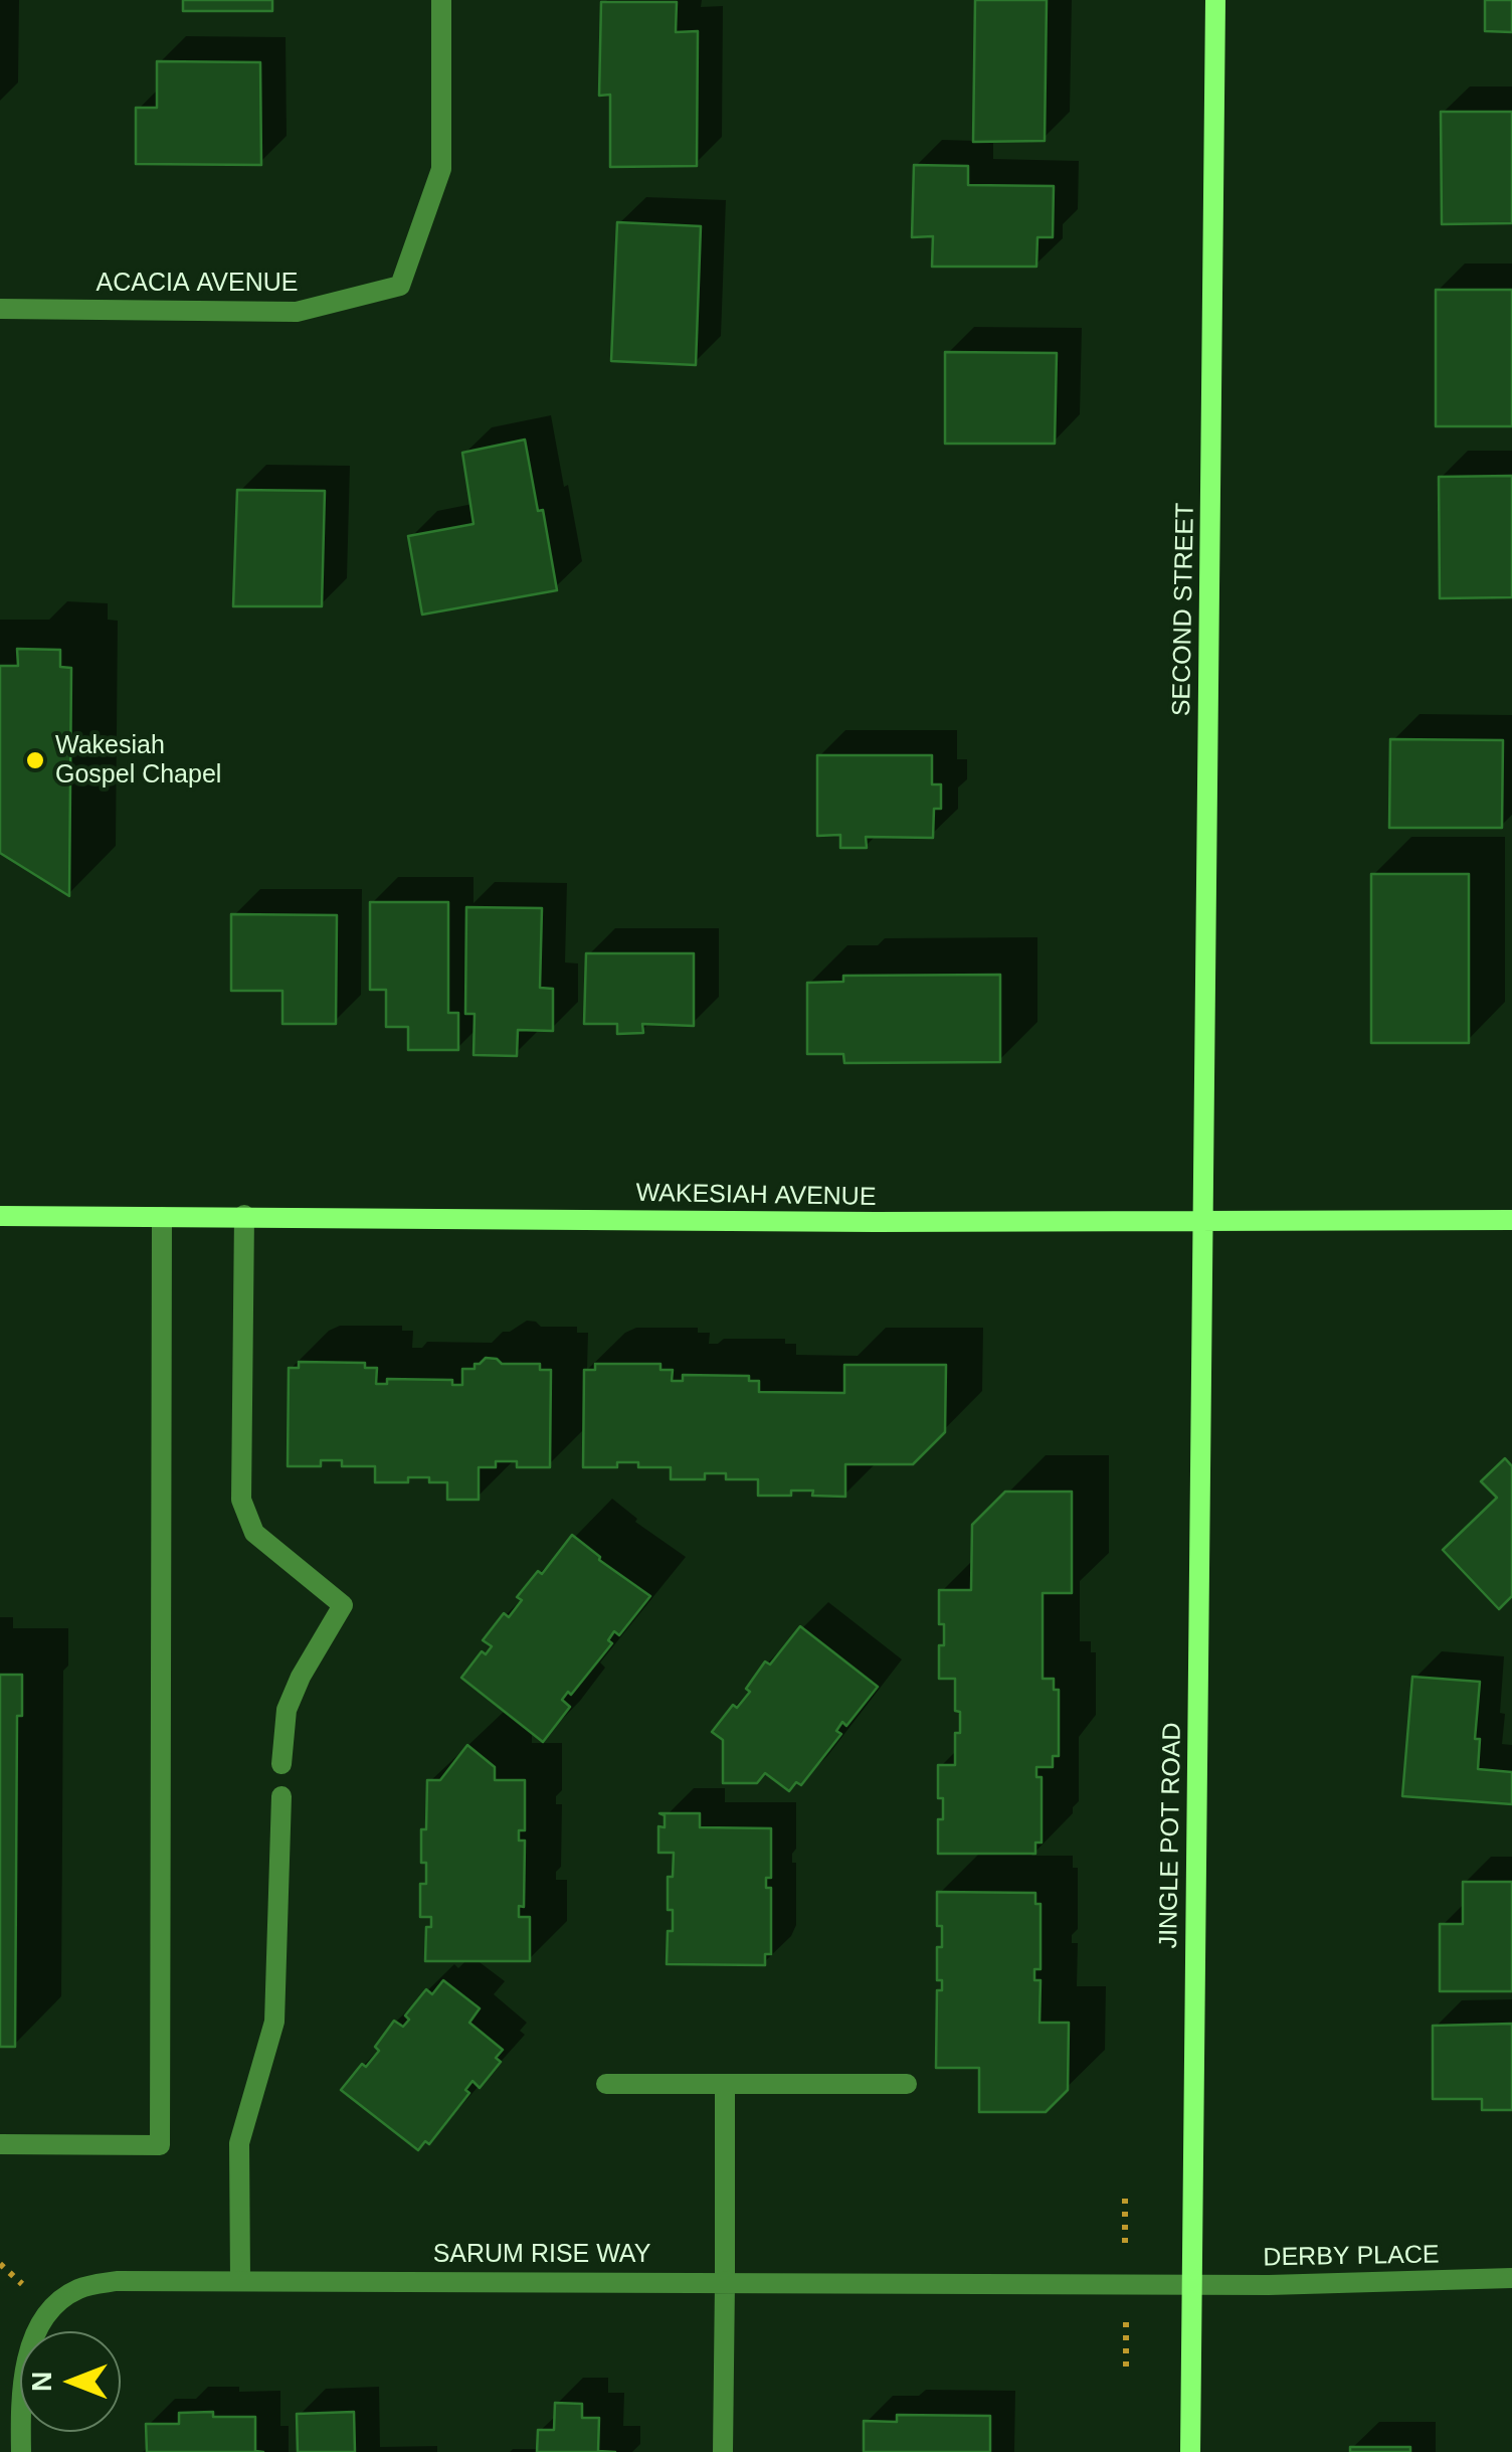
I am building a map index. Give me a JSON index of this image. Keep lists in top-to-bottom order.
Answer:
{
  "streets": {
    "street": [
      "ACACIA AVENUE",
      "SECOND STREET",
      "WAKESIAH AVENUE",
      "JINGLE POT ROAD",
      "SARUM RISE WAY",
      "DERBY PLACE"
    ]
  },
  "crossings": [
    ["SECOND STREET", "WAKESIAH AVENUE"],
    ["SECOND STREET", "JINGLE POT ROAD"],
    ["WAKESIAH AVENUE", "JINGLE POT ROAD"],
    ["JINGLE POT ROAD", "SARUM RISE WAY"],
    ["JINGLE POT ROAD", "DERBY PLACE"],
    ["SARUM RISE WAY", "DERBY PLACE"]
  ],
  "places": ["Wakesiah Gospel Chapel"],
  "north": "left"
}
